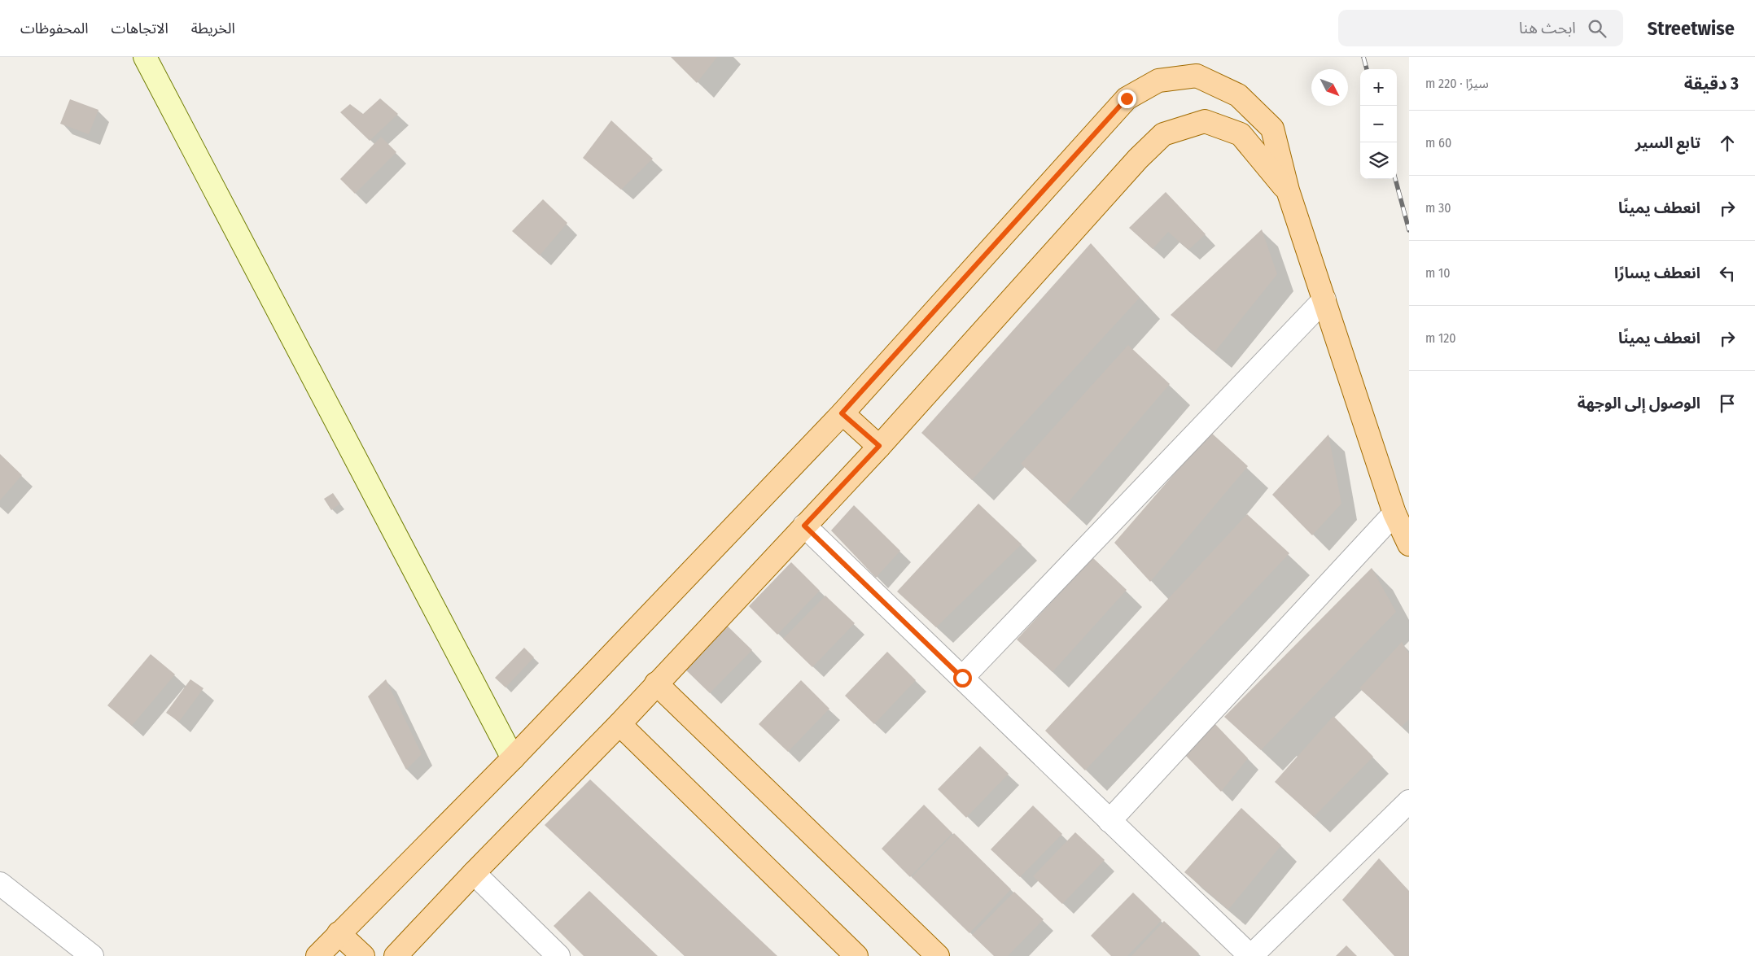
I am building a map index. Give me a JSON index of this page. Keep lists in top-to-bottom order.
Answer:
{
  "north": "bottom right",
  "page": {
    "header": "Streetwise",
    "search": "ابحث هنا",
    "nav": ["الخريطة", "الاتجاهات", "المحفوظات"],
    "heading": ["3 دقيقة", "سيرًا · 220 m"],
    "map_buttons": ["+", "−"],
    "list": [
      ["تابع السير", "60 m"],
      ["انعطف يمينًا", "30 m"],
      ["انعطف يسارًا", "10 m"],
      ["انعطف يمينًا", "120 m"],
      "الوصول إلى الوجهة"
    ]
  }
}
